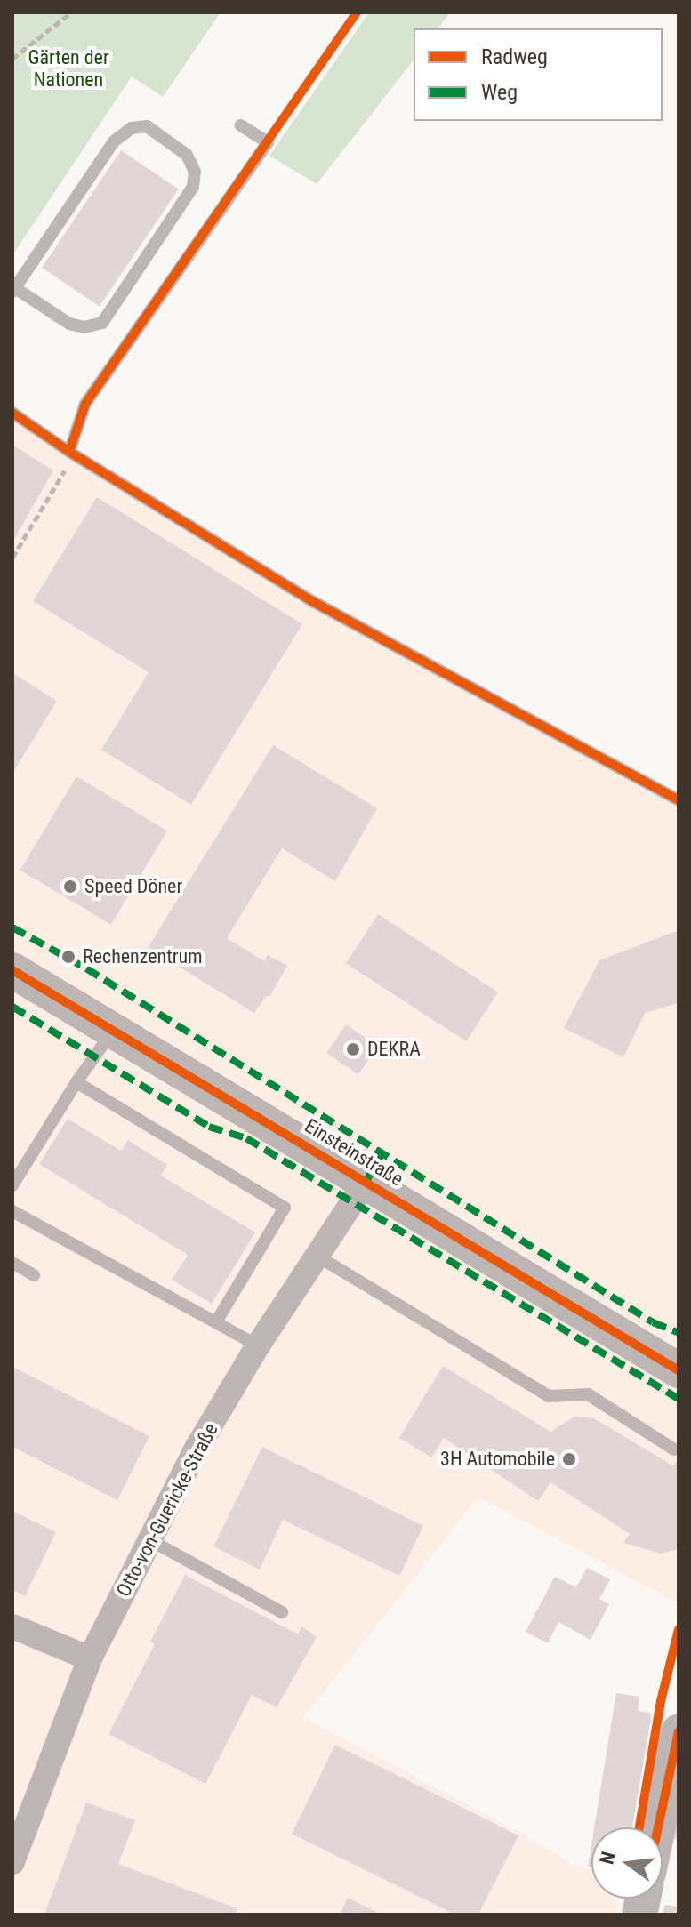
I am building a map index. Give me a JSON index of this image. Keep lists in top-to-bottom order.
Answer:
{
  "streets": {
    "street": ["Einsteinstraße", "Otto-von-Guericke-Straße"]
  },
  "crossings": [
    ["Einsteinstraße", "Otto-von-Guericke-Straße"]
  ],
  "parks": ["Gärten der Nationen"],
  "places": [
    "Speed Döner",
    "Rechenzentrum",
    "DEKRA",
    "3H Automobile"
  ],
  "legend": ["Radweg", "Weg"],
  "north": "left"
}
